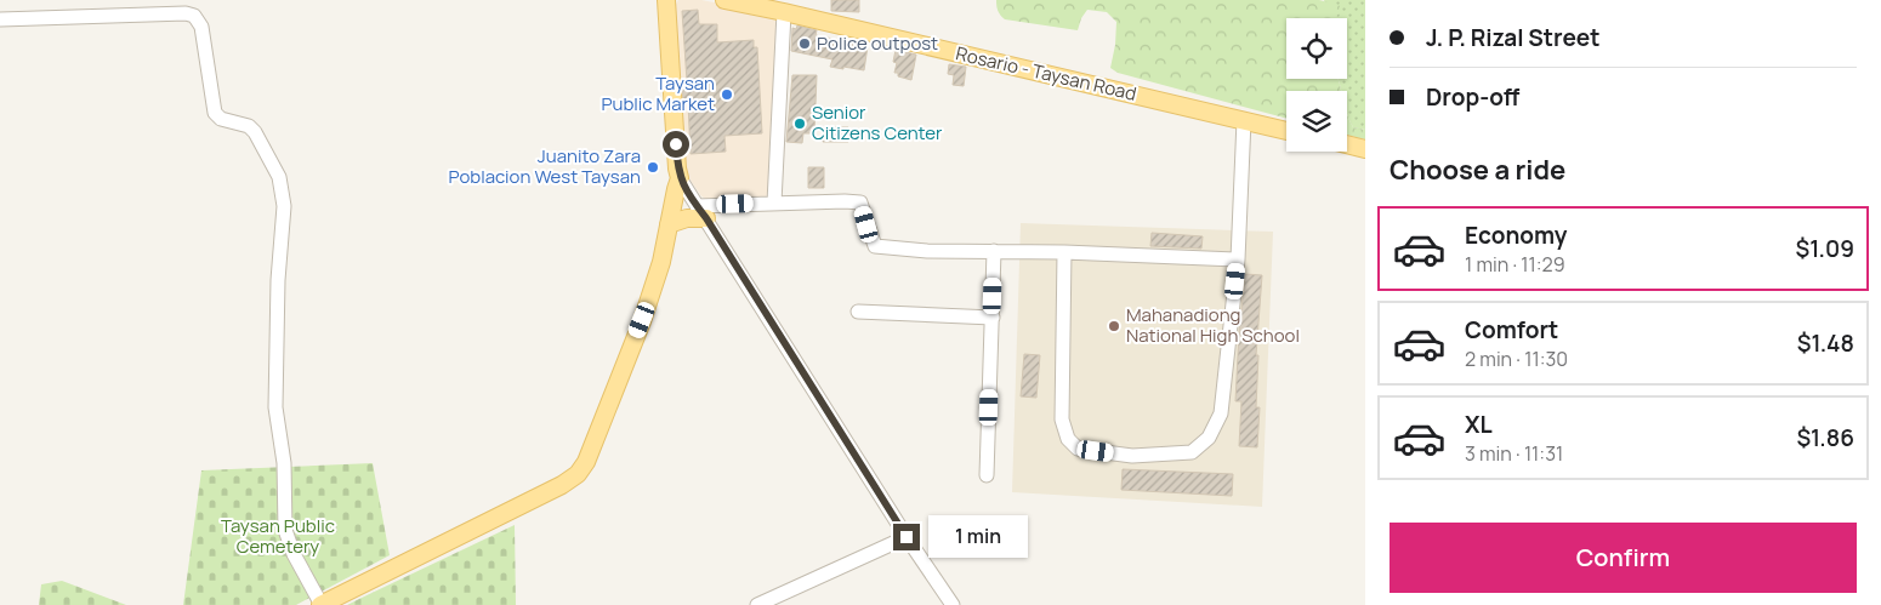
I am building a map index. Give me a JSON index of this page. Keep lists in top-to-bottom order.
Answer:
{
  "streets": {
    "main road": ["Rosario - Taysan Road"]
  },
  "parks": ["Taysan Public Cemetery"],
  "places": [
    "Police outpost",
    "Taysan Public Market",
    "Senior Citizens Center",
    "Juanito Zara Poblacion West Taysan",
    "Mahanadiong National High School"
  ],
  "page": {
    "banner": ["J. P. Rizal Street", "Drop-off"],
    "heading": "Choose a ride",
    "list": [
      {
        "name": "Economy",
        "note": "1 min · 11:29",
        "value": "$1.09"
      },
      {
        "name": "Comfort",
        "note": "2 min · 11:30",
        "value": "$1.48"
      },
      {
        "name": "XL",
        "note": "3 min · 11:31",
        "value": "$1.86"
      }
    ],
    "buttons": "Confirm",
    "bubble": "1 min"
  }
}
